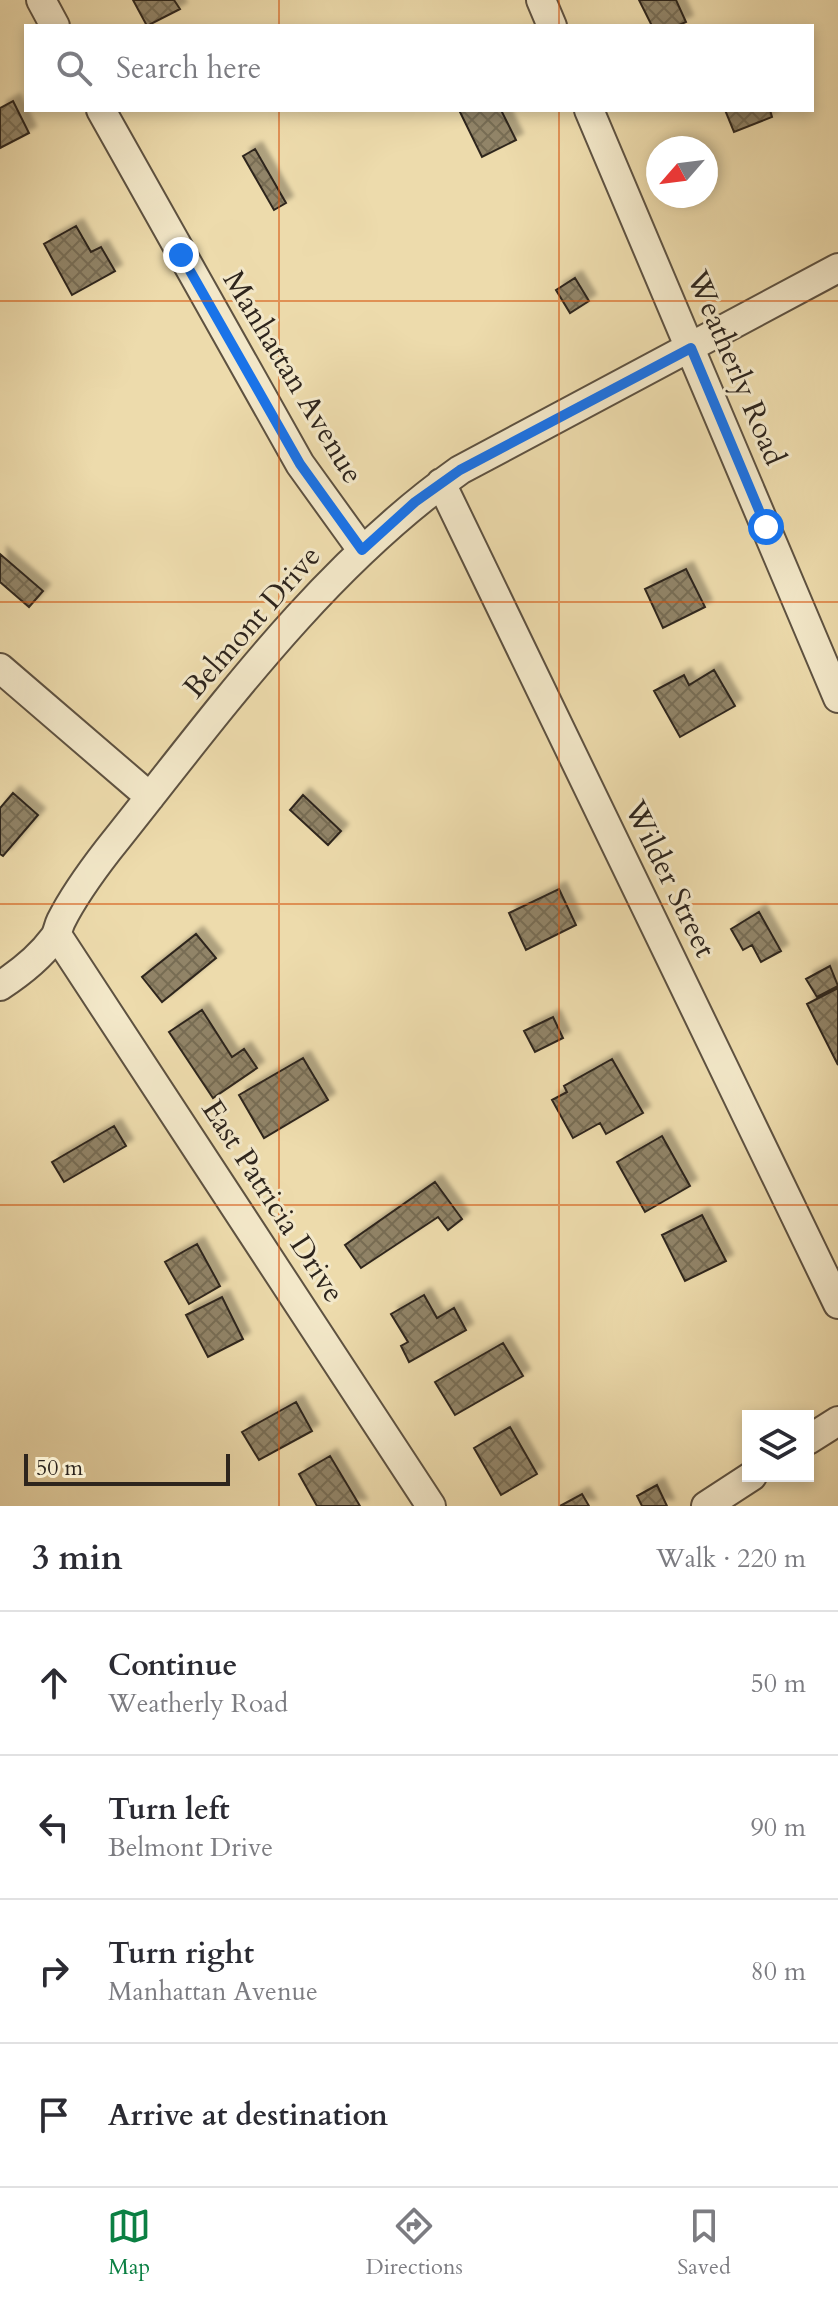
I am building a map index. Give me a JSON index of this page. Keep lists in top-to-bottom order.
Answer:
{
  "streets": {
    "street": [
      "Weatherly Road",
      "Manhattan Avenue",
      "Belmont Drive",
      "Wilder Street",
      "East Patricia Drive"
    ]
  },
  "crossings": [
    ["Weatherly Road", "Belmont Drive"],
    ["Manhattan Avenue", "Belmont Drive"],
    ["Belmont Drive", "Wilder Street"],
    ["Belmont Drive", "East Patricia Drive"]
  ],
  "scale_bar": "50 m",
  "north": "bottom left",
  "page": {
    "search": "Search here",
    "scale": "50 m",
    "heading": ["3 min", "Walk · 220 m"],
    "list": [
      ["Continue", "Weatherly Road", "50 m"],
      ["Turn left", "Belmont Drive", "90 m"],
      ["Turn right", "Manhattan Avenue", "80 m"],
      "Arrive at destination"
    ],
    "nav": ["Map", "Directions", "Saved"]
  }
}
